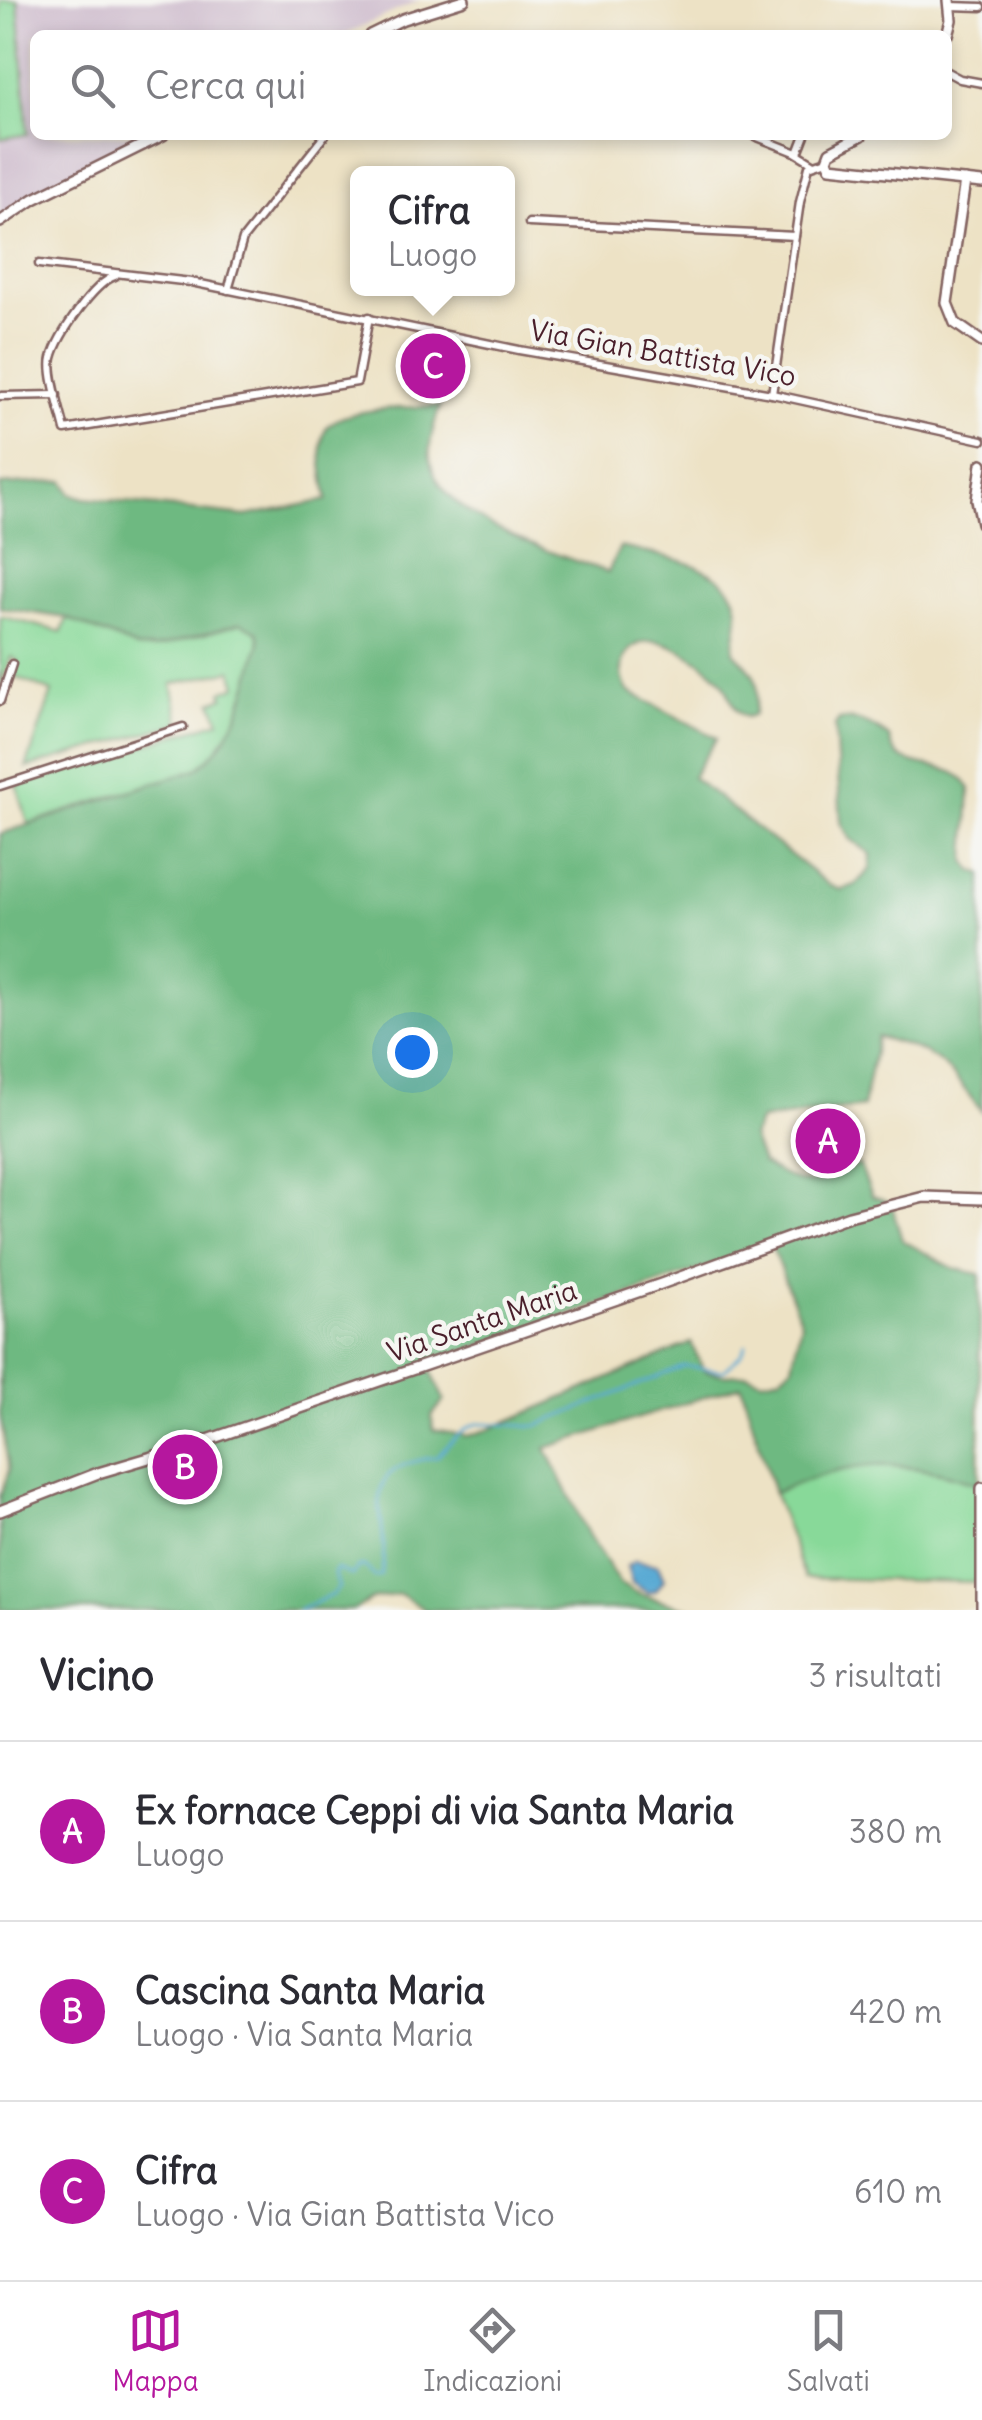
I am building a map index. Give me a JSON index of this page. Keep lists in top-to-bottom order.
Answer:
{
  "streets": {
    "street": ["Via Gian Battista Vico", "Via Santa Maria"]
  },
  "page": {
    "search": "Cerca qui",
    "popup": ["Cifra", "Luogo"],
    "pins": ["C", "A", "B"],
    "heading": ["Vicino", "3 risultati"],
    "list": [
      {
        "mark": "A",
        "name": "Ex fornace Ceppi di via Santa Maria",
        "note": "Luogo",
        "value": "380 m"
      },
      {
        "mark": "B",
        "name": "Cascina Santa Maria",
        "note": "Luogo · Via Santa Maria",
        "value": "420 m"
      },
      {
        "mark": "C",
        "name": "Cifra",
        "note": "Luogo · Via Gian Battista Vico",
        "value": "610 m"
      }
    ],
    "nav": ["Mappa", "Indicazioni", "Salvati"]
  }
}
